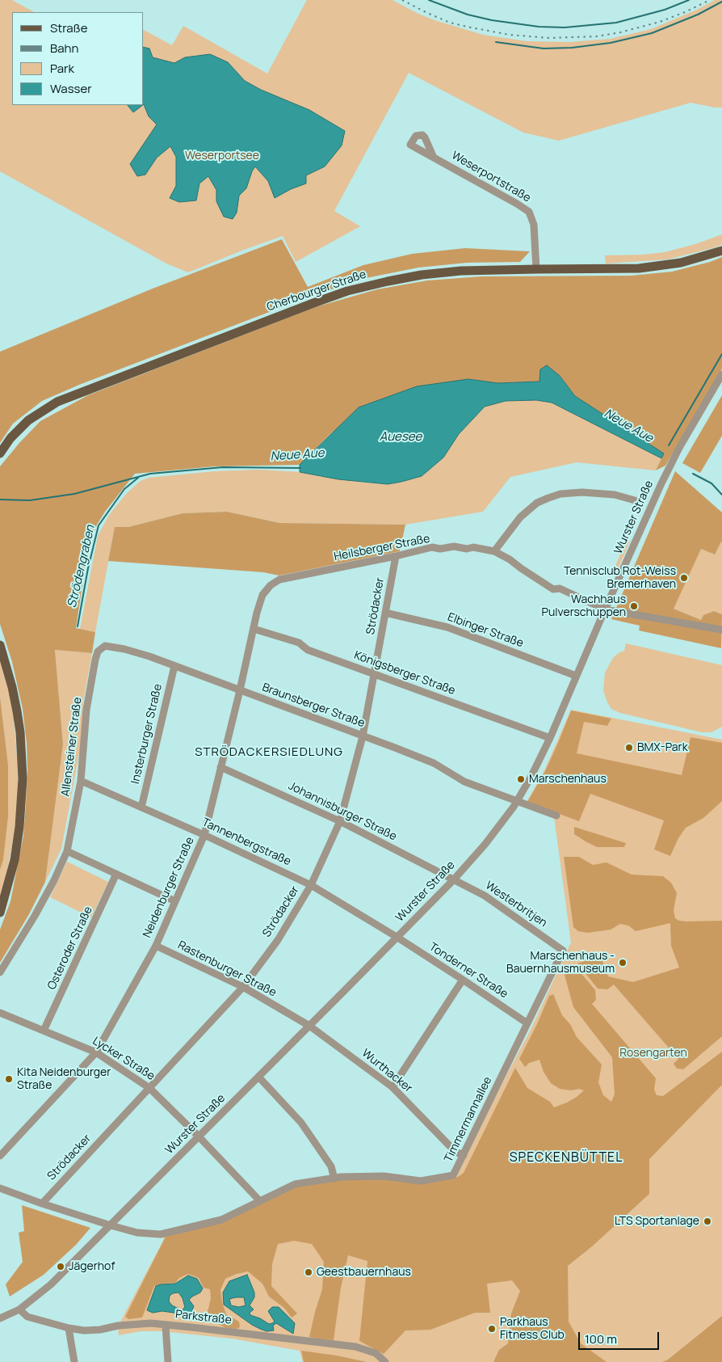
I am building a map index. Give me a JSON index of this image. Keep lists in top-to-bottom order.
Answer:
{
  "streets": {
    "main road": ["Cherbourger Straße"],
    "street": [
      "Weserportstraße",
      "Wurster Straße",
      "Heilsberger Straße",
      "Strödacker",
      "Elbinger Straße",
      "Königsberger Straße",
      "Braunsberger Straße",
      "Insterburger Straße",
      "Allensteiner Straße",
      "Johannisburger Straße",
      "Tannenbergstraße",
      "Neidenburger Straße",
      "Westerbritjen",
      "Osteroder Straße",
      "Rastenburger Straße",
      "Tonderner Straße",
      "Lycker Straße",
      "Wurthacker",
      "Timmermannallee",
      "Parkstraße"
    ]
  },
  "crossings": [
    ["Weserportstraße", "Cherbourger Straße"],
    ["Wurster Straße", "Heilsberger Straße"],
    ["Wurster Straße", "Elbinger Straße"],
    ["Wurster Straße", "Königsberger Straße"],
    ["Wurster Straße", "Braunsberger Straße"],
    ["Wurster Straße", "Johannisburger Straße"],
    ["Wurster Straße", "Tannenbergstraße"],
    ["Wurster Straße", "Westerbritjen"],
    ["Wurster Straße", "Rastenburger Straße"],
    ["Wurster Straße", "Tonderner Straße"],
    ["Wurster Straße", "Lycker Straße"],
    ["Wurster Straße", "Wurthacker"],
    ["Wurster Straße", "Timmermannallee"],
    ["Wurster Straße", "Parkstraße"],
    ["Heilsberger Straße", "Strödacker"],
    ["Heilsberger Straße", "Neidenburger Straße"],
    ["Strödacker", "Elbinger Straße"],
    ["Strödacker", "Königsberger Straße"],
    ["Strödacker", "Braunsberger Straße"],
    ["Strödacker", "Johannisburger Straße"],
    ["Strödacker", "Tannenbergstraße"],
    ["Strödacker", "Rastenburger Straße"],
    ["Strödacker", "Lycker Straße"],
    ["Strödacker", "Timmermannallee"],
    ["Königsberger Straße", "Neidenburger Straße"],
    ["Braunsberger Straße", "Insterburger Straße"],
    ["Braunsberger Straße", "Allensteiner Straße"],
    ["Braunsberger Straße", "Neidenburger Straße"],
    ["Insterburger Straße", "Tannenbergstraße"],
    ["Allensteiner Straße", "Tannenbergstraße"],
    ["Johannisburger Straße", "Neidenburger Straße"],
    ["Johannisburger Straße", "Westerbritjen"],
    ["Tannenbergstraße", "Neidenburger Straße"],
    ["Tannenbergstraße", "Tonderner Straße"],
    ["Neidenburger Straße", "Rastenburger Straße"],
    ["Neidenburger Straße", "Lycker Straße"],
    ["Westerbritjen", "Timmermannallee"],
    ["Osteroder Straße", "Lycker Straße"],
    ["Rastenburger Straße", "Wurthacker"],
    ["Tonderner Straße", "Timmermannallee"],
    ["Lycker Straße", "Timmermannallee"],
    ["Wurthacker", "Timmermannallee"]
  ],
  "districts": ["STRÖDACKERSIEDLUNG", "SPECKENBÜTTEL"],
  "water": ["Neue Aue", "Auesee", "Strödengraben"],
  "parks": ["Weserportsee", "Rosengarten"],
  "places": [
    "Tennisclub Rot-Weiss Bremerhaven",
    "Wachhaus Pulverschuppen",
    "BMX-Park",
    "Marschenhaus",
    "Marschenhaus - Bauernhausmuseum",
    "Kita Neidenburger Straße",
    "LTS Sportanlage",
    "Jägerhof",
    "Geestbauernhaus",
    "Parkhaus Fitness Club"
  ],
  "legend": [
    "Straße",
    "Bahn",
    "Park",
    "Wasser"
  ],
  "scale_bar": "100 m"
}
